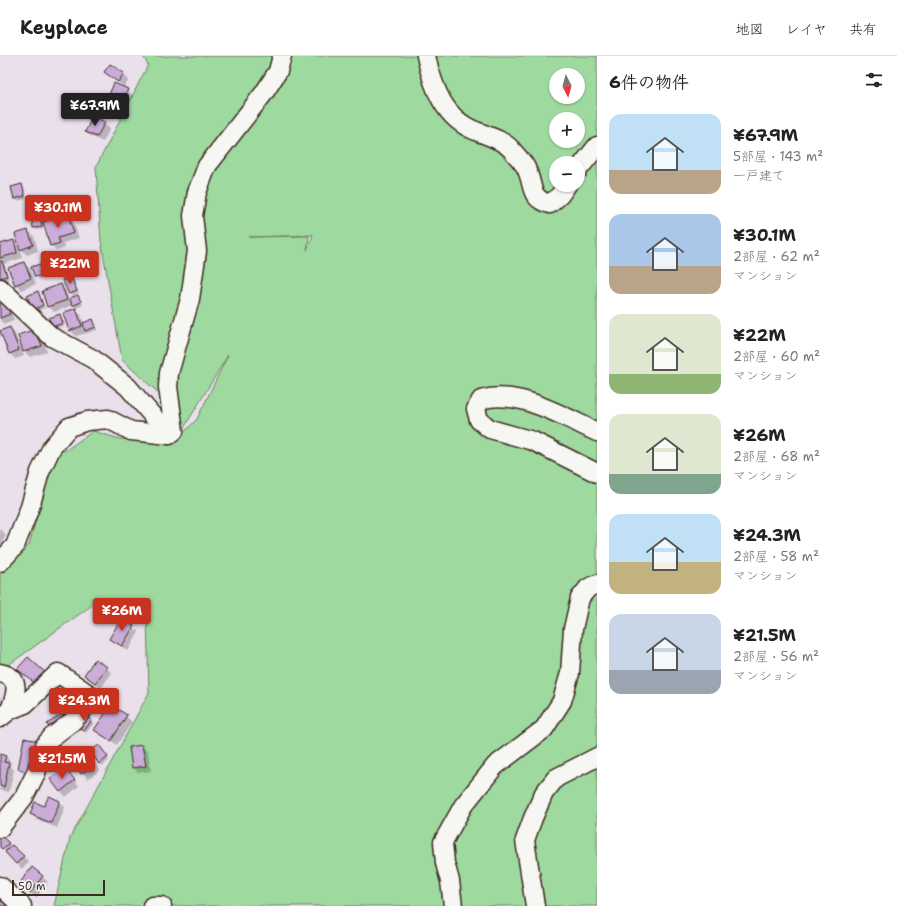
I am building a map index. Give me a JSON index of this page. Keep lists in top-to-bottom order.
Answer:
{
  "scale_bar": "50 m",
  "north": "bottom",
  "page": {
    "header": "Keyplace",
    "nav": ["地図", "レイヤ", "共有"],
    "heading": "6件の物件",
    "map_buttons": ["+", "−"],
    "price": [
      "¥67.9M",
      "¥30.1M",
      "¥22M",
      "¥26M",
      "¥24.3M",
      "¥21.5M"
    ],
    "list": [
      {
        "name": "¥67.9M",
        "note": "5部屋 · 143 m² · 一戸建て"
      },
      {
        "name": "¥30.1M",
        "note": "2部屋 · 62 m² · マンション"
      },
      {
        "name": "¥22M",
        "note": "2部屋 · 60 m² · マンション"
      },
      {
        "name": "¥26M",
        "note": "2部屋 · 68 m² · マンション"
      },
      {
        "name": "¥24.3M",
        "note": "2部屋 · 58 m² · マンション"
      },
      {
        "name": "¥21.5M",
        "note": "2部屋 · 56 m² · マンション"
      }
    ],
    "scale": "50 m"
  }
}
